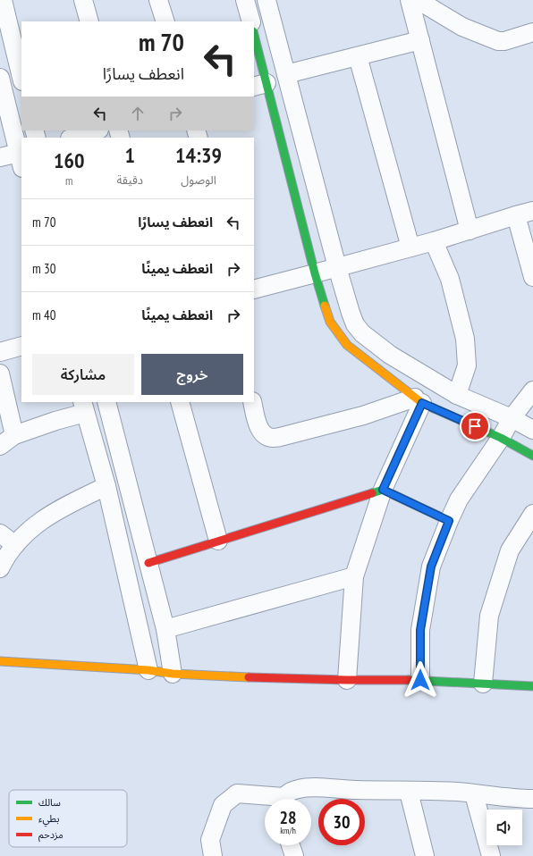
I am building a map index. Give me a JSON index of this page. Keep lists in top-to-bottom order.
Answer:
{
  "legend": ["سالك", "بطيء", "مزدحم"],
  "page": {
    "turn": ["70 m", "انعطف يسارًا"],
    "eta": [
      "14:39",
      "الوصول",
      "1",
      "دقيقة",
      "160",
      "m"
    ],
    "list": [
      {
        "name": "انعطف يسارًا",
        "value": "70 m"
      },
      {
        "name": "انعطف يمينًا",
        "value": "30 m"
      },
      {
        "name": "انعطف يمينًا",
        "value": "40 m"
      }
    ],
    "buttons": ["خروج", "مشاركة"],
    "speed": "28 km/h",
    "limit": "30"
  }
}
